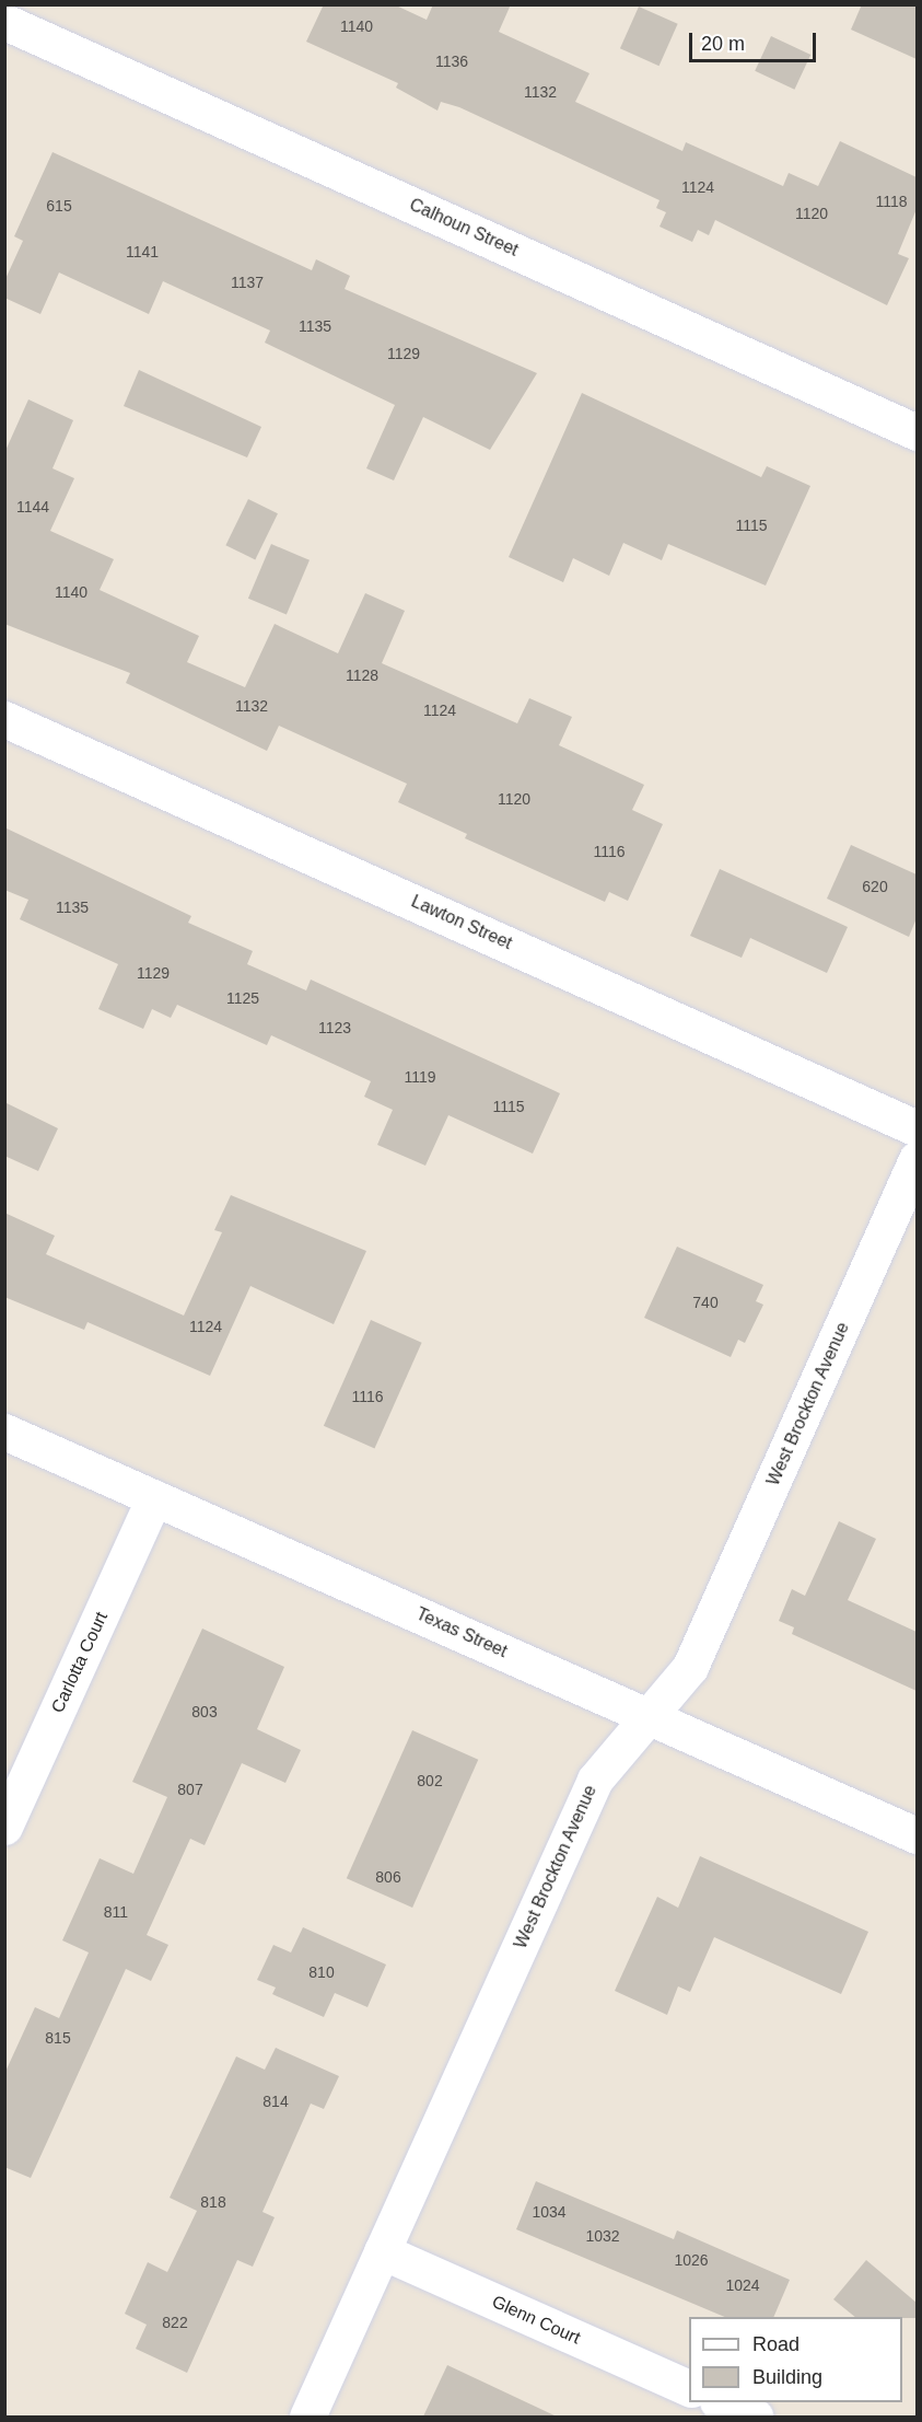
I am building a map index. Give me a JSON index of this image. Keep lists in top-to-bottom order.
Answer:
{
  "streets": {
    "street": [
      "Calhoun Street",
      "Lawton Street",
      "West Brockton Avenue",
      "Texas Street",
      "Carlotta Court",
      "Glenn Court"
    ]
  },
  "crossings": [
    ["West Brockton Avenue", "Texas Street"],
    ["West Brockton Avenue", "Glenn Court"],
    ["Texas Street", "Carlotta Court"]
  ],
  "house_numbers": [
    "1140",
    "1136",
    "1132",
    "1124",
    "1118",
    "615",
    "1120",
    "1141",
    "1137",
    "1135",
    "1129",
    "1144",
    "1115",
    "1140",
    "1128",
    "1132",
    "1124",
    "1120",
    "1116",
    "620",
    "1135",
    "1129",
    "1125",
    "1123",
    "1119",
    "1115",
    "740",
    "1124",
    "1116",
    "803",
    "802",
    "807",
    "806",
    "811",
    "810",
    "815",
    "814",
    "818",
    "1034",
    "1032",
    "1026",
    "1024",
    "822"
  ],
  "legend": ["Road", "Building"],
  "scale_bar": "20 m"
}
